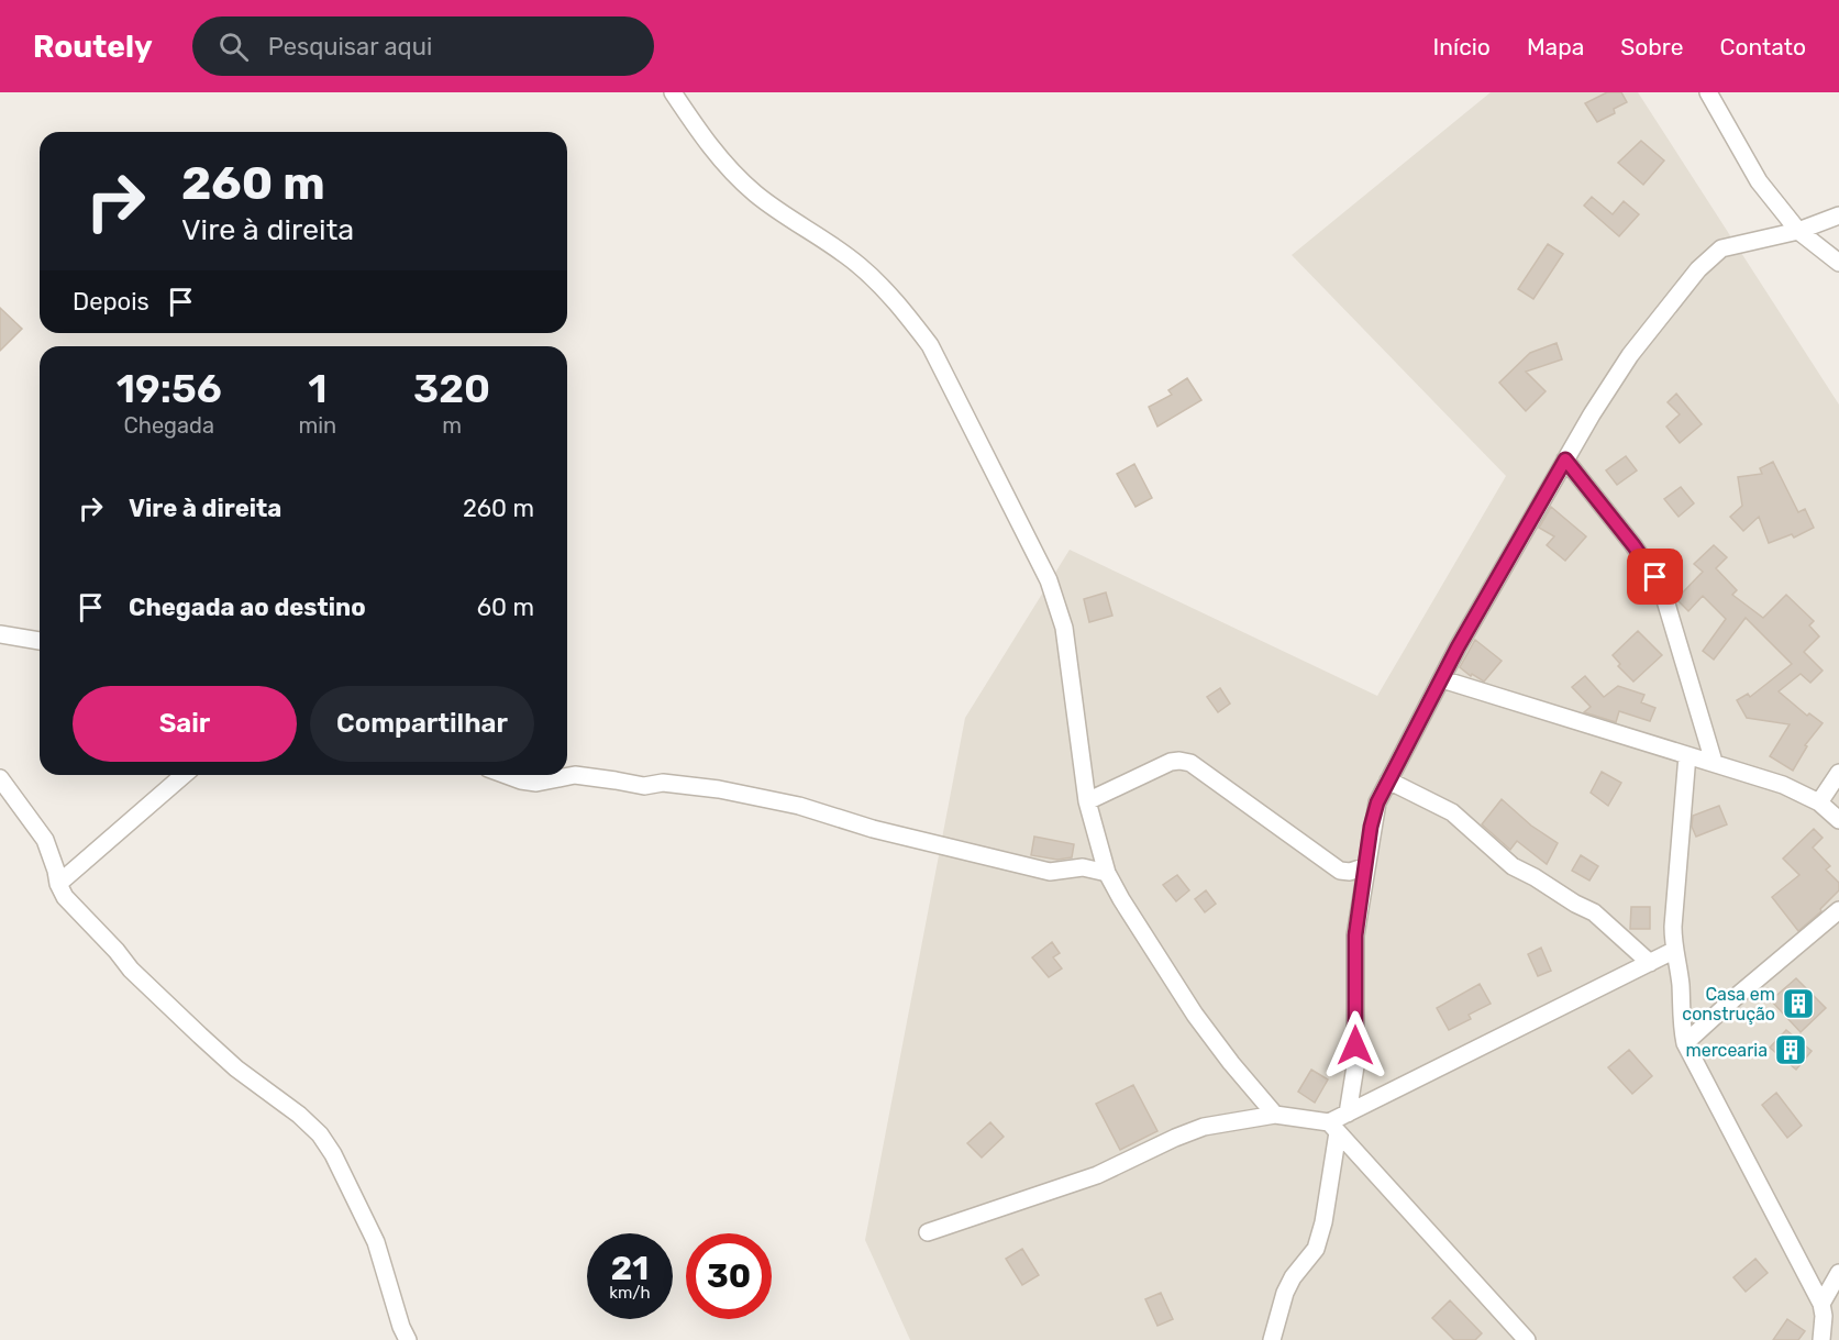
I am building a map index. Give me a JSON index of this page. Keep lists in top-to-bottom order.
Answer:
{
  "places": {
    "building": ["Casa em construção", "mercearia"]
  },
  "page": {
    "header": "Routely",
    "search": "Pesquisar aqui",
    "nav": [
      "Início",
      "Mapa",
      "Sobre",
      "Contato"
    ],
    "turn": ["260 m", "Vire à direita"],
    "then": "Depois",
    "eta": [
      "19:56",
      "Chegada",
      "1",
      "min",
      "320",
      "m"
    ],
    "list": [
      {
        "name": "Vire à direita",
        "value": "260 m"
      },
      {
        "name": "Chegada ao destino",
        "value": "60 m"
      }
    ],
    "buttons": ["Sair", "Compartilhar"],
    "speed": "21 km/h",
    "limit": "30"
  }
}
